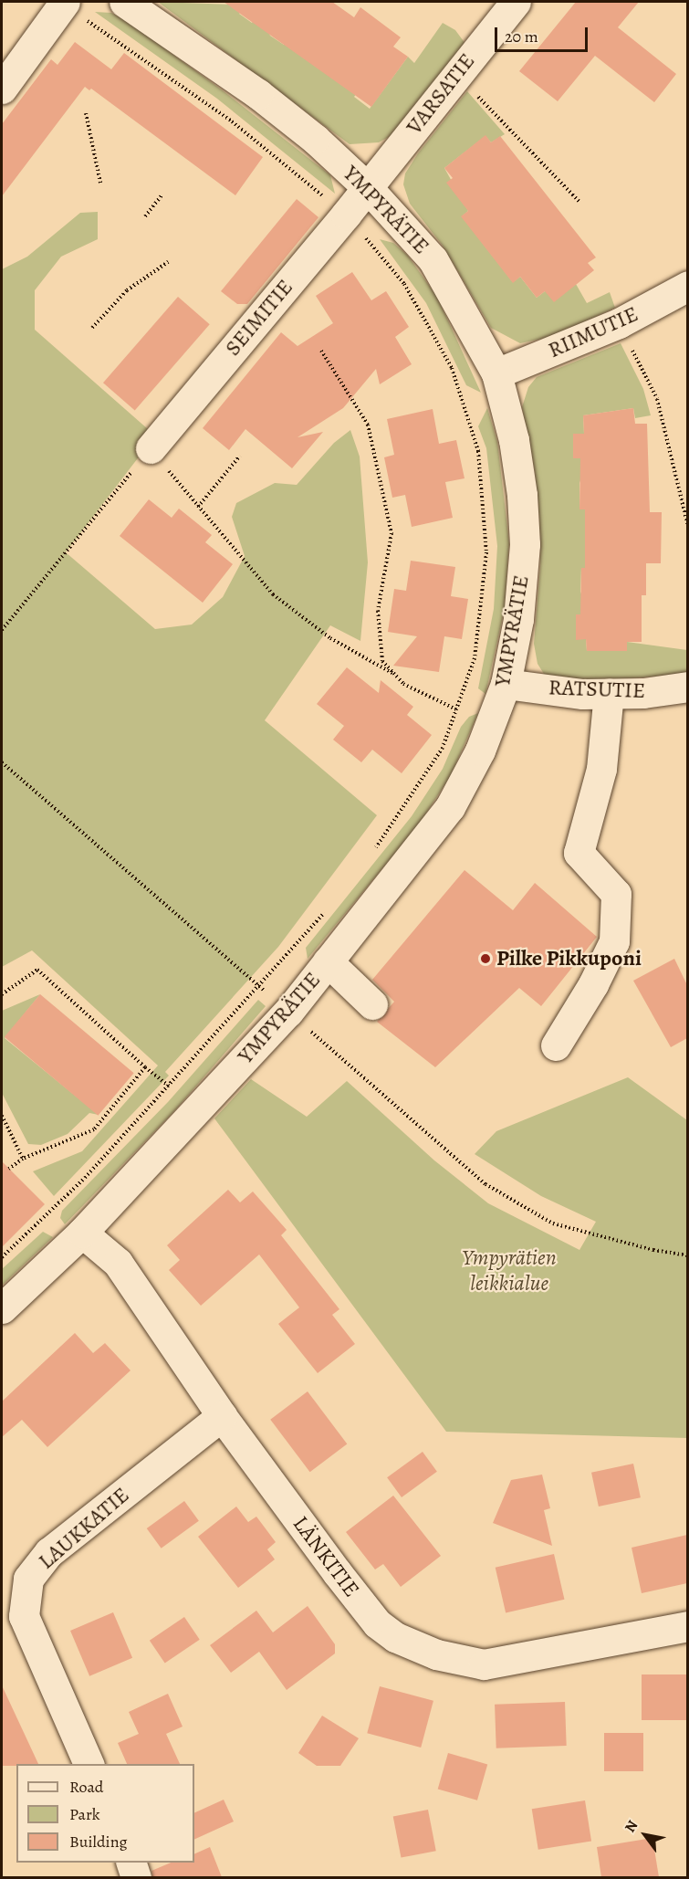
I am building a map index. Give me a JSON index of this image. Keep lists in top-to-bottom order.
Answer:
{
  "streets": {
    "street": [
      "VARSATIE",
      "YMPYRÄTIE",
      "SEIMITIE",
      "RIIMUTIE",
      "RATSUTIE",
      "LAUKKATIE",
      "LÄNKITIE"
    ]
  },
  "crossings": [
    ["VARSATIE", "YMPYRÄTIE"],
    ["VARSATIE", "SEIMITIE"],
    ["YMPYRÄTIE", "SEIMITIE"],
    ["YMPYRÄTIE", "RIIMUTIE"],
    ["YMPYRÄTIE", "RATSUTIE"],
    ["YMPYRÄTIE", "LÄNKITIE"],
    ["LAUKKATIE", "LÄNKITIE"]
  ],
  "parks": ["Ympyrätien leikkialue"],
  "places": ["Pilke Pikkuponi"],
  "legend": ["Road", "Park", "Building"],
  "scale_bar": "20 m",
  "north": "top left"
}
